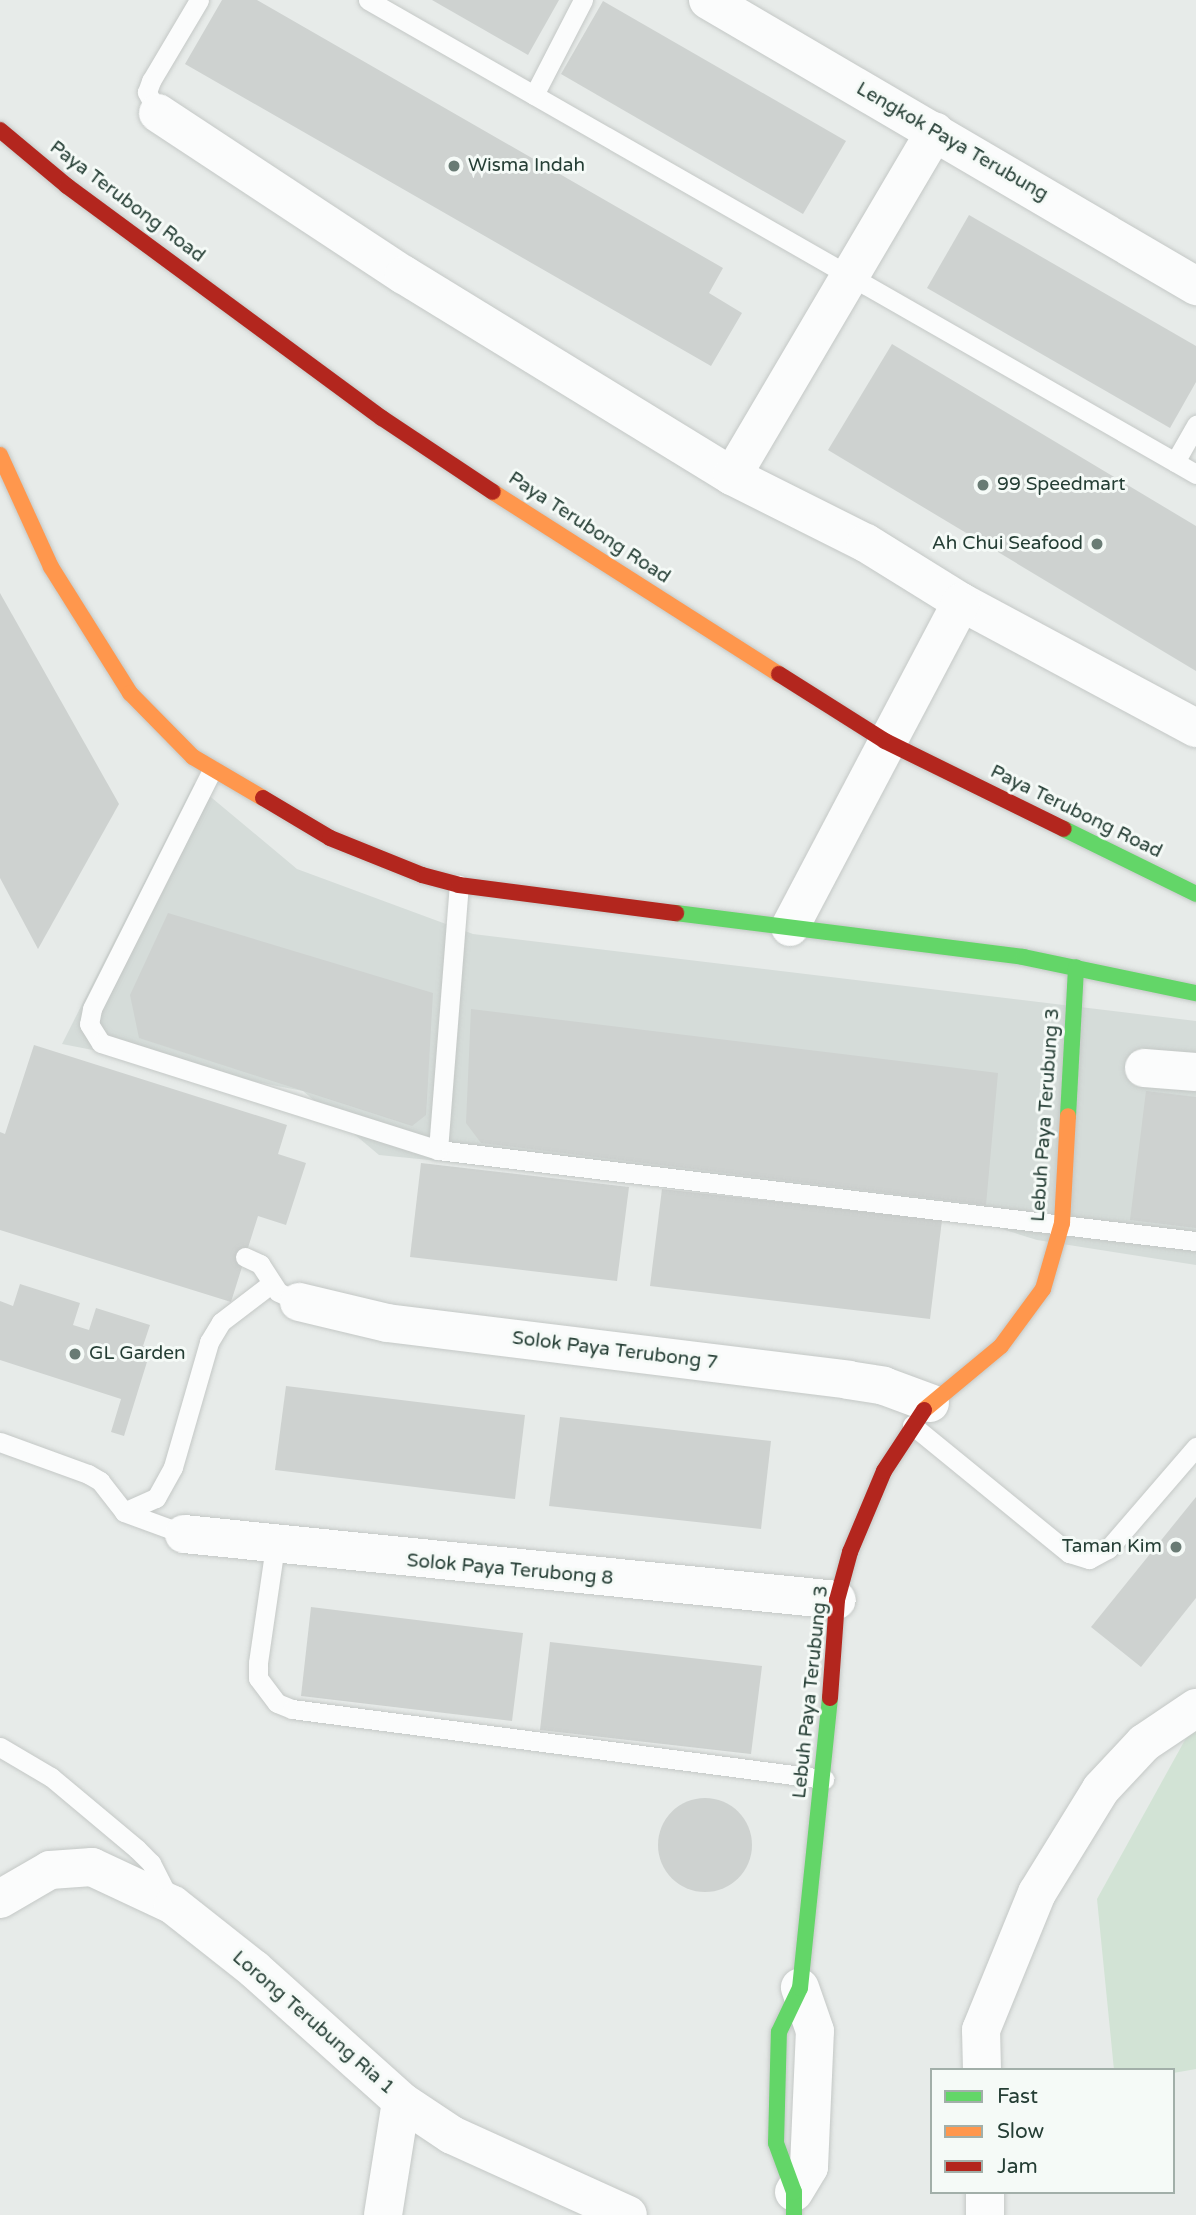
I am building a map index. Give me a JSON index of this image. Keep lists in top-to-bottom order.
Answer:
{
  "streets": {
    "street": [
      "Lengkok Paya Terubung",
      "Paya Terubong Road",
      "Lebuh Paya Terubung 3",
      "Solok Paya Terubong 7",
      "Solok Paya Terubong 8",
      "Lorong Terubung Ria 1"
    ]
  },
  "crossings": [
    ["Lebuh Paya Terubung 3", "Solok Paya Terubong 7"],
    ["Lebuh Paya Terubung 3", "Solok Paya Terubong 8"]
  ],
  "places": [
    "Wisma Indah",
    "99 Speedmart",
    "Ah Chui Seafood",
    "GL Garden",
    "Taman Kim"
  ],
  "legend": ["Fast", "Slow", "Jam"]
}
